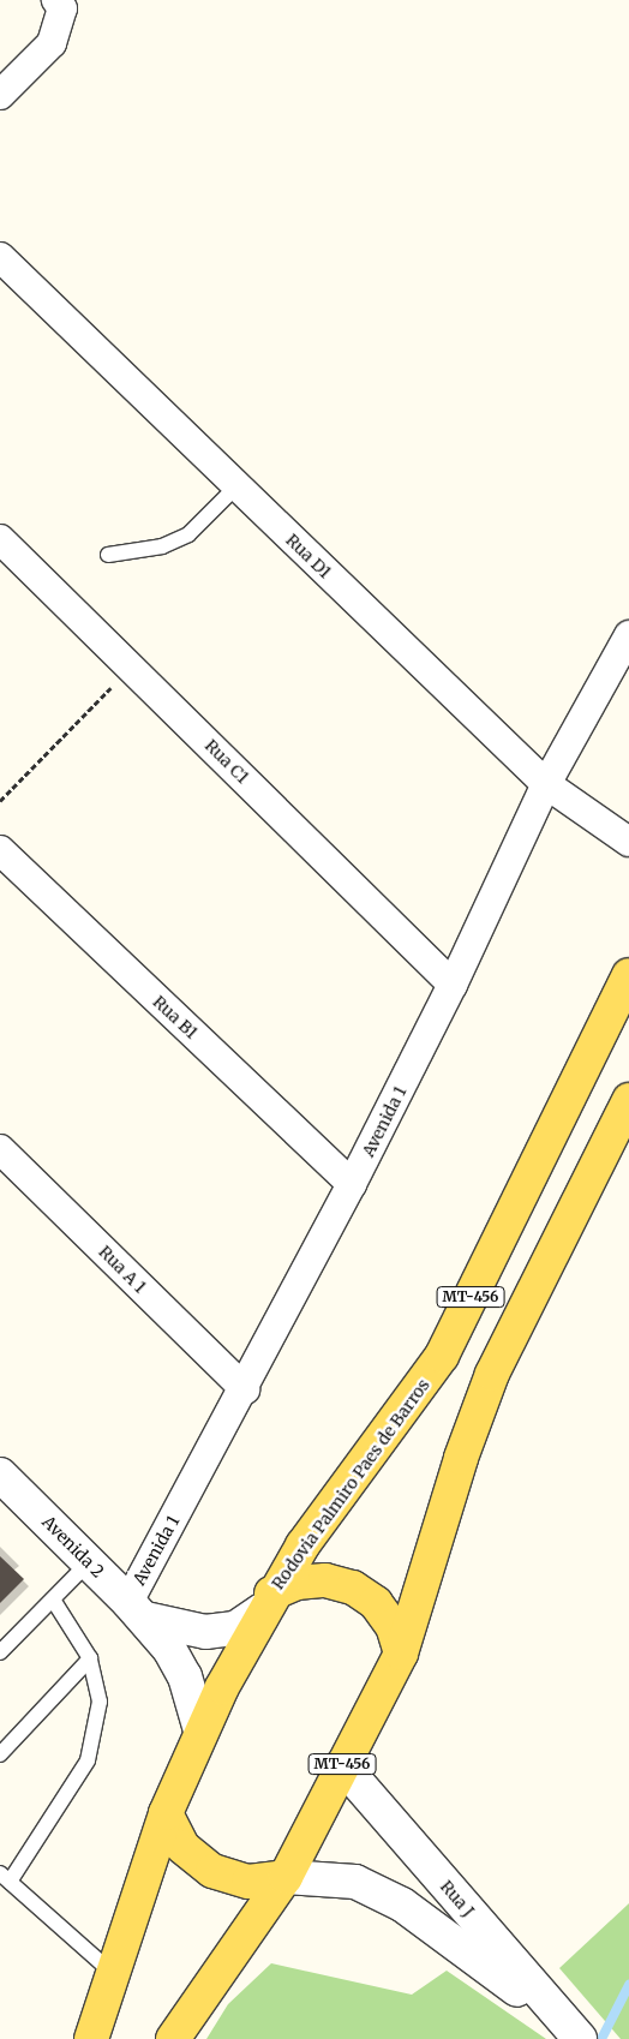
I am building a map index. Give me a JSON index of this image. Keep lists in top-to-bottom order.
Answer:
{
  "streets": {
    "main road": ["MT-456", "Rodovia Palmiro Paes de Barros"],
    "street": [
      "Rua D1",
      "Rua C1",
      "Rua B1",
      "Avenida 1",
      "Rua A 1",
      "Avenida 2",
      "Rua J"
    ]
  },
  "crossings": [
    ["Rua D1", "Avenida 1"],
    ["Rua C1", "Avenida 1"],
    ["Rua B1", "Avenida 1"],
    ["Avenida 1", "Rua A 1"],
    ["Avenida 1", "Avenida 2"],
    ["MT-456", "Rua J"],
    ["Rodovia Palmiro Paes de Barros", "Avenida 2"]
  ]
}
